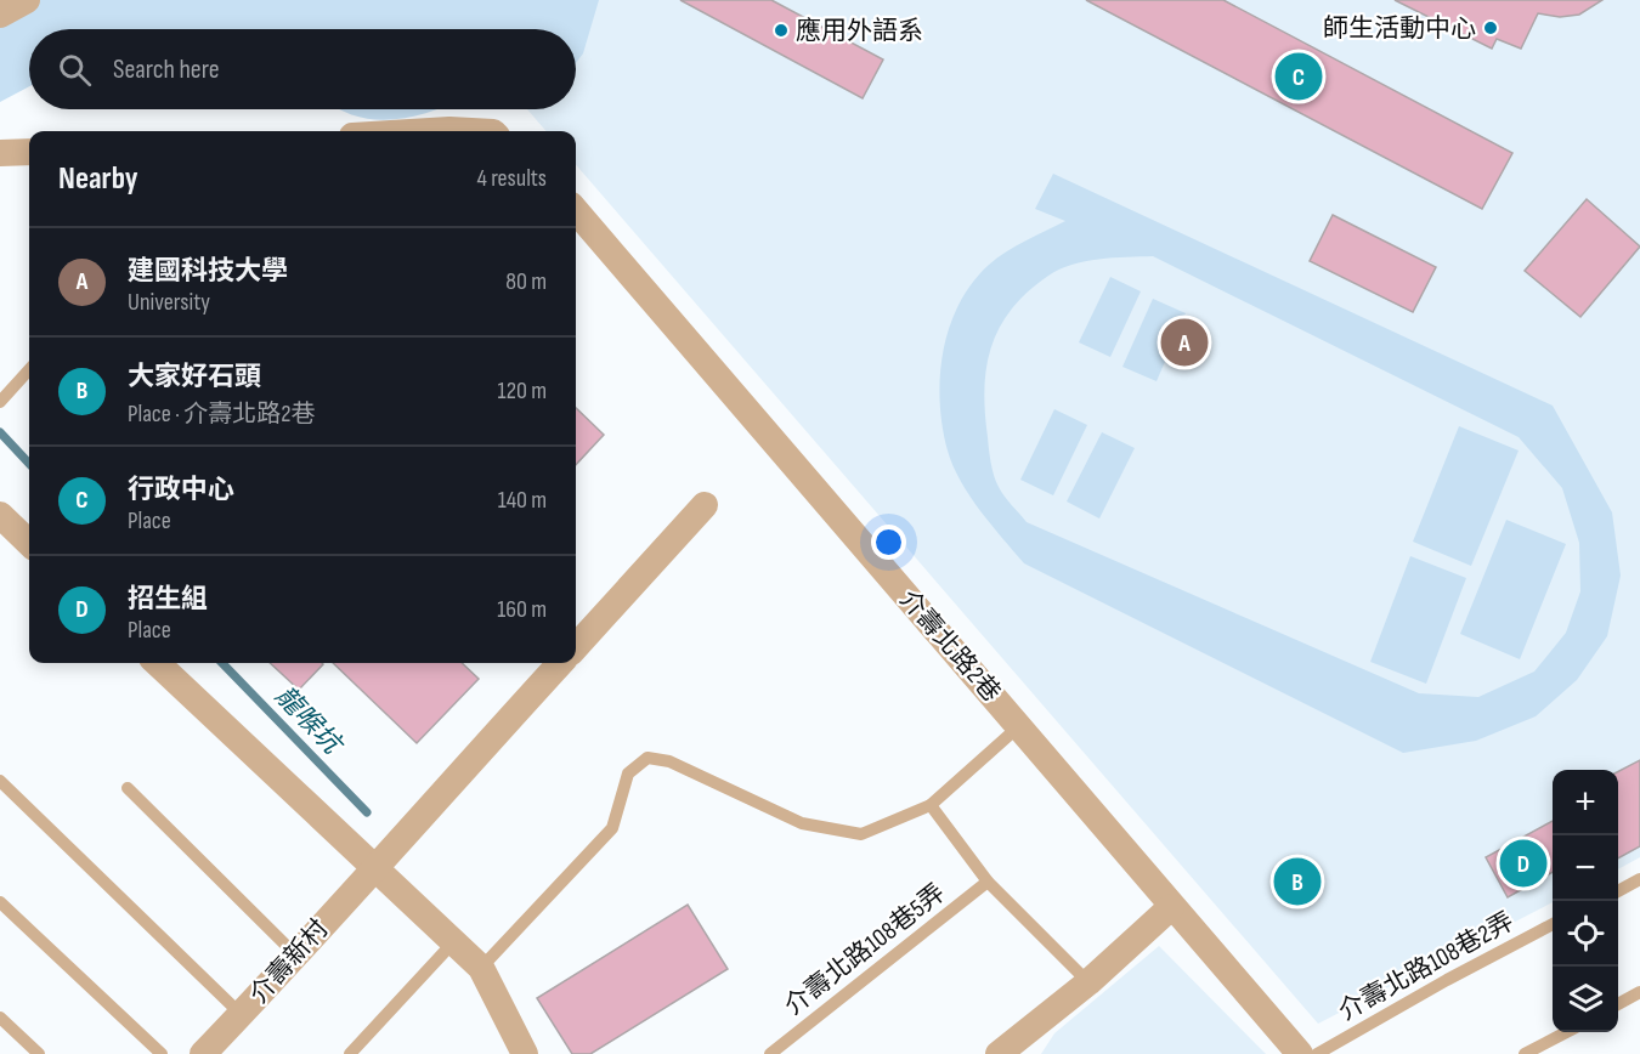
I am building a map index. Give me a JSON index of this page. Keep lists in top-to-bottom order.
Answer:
{
  "streets": {
    "street": ["介壽北路2巷", "介壽新村"],
    "lane": ["介壽北路108巷5弄", "介壽北路108巷2弄"]
  },
  "water": ["龍喉坑"],
  "places": ["師生活動中心", "應用外語系"],
  "page": {
    "search": "Search here",
    "pins": [
      "C",
      "A",
      "D",
      "B"
    ],
    "heading": ["Nearby", "4 results"],
    "list": [
      {
        "mark": "A",
        "name": "建國科技大學",
        "note": "University",
        "value": "80 m"
      },
      {
        "mark": "B",
        "name": "大家好石頭",
        "note": "Place · 介壽北路2巷",
        "value": "120 m"
      },
      {
        "mark": "C",
        "name": "行政中心",
        "note": "Place",
        "value": "140 m"
      },
      {
        "mark": "D",
        "name": "招生組",
        "note": "Place",
        "value": "160 m"
      }
    ],
    "map_buttons": ["+", "−"]
  }
}
